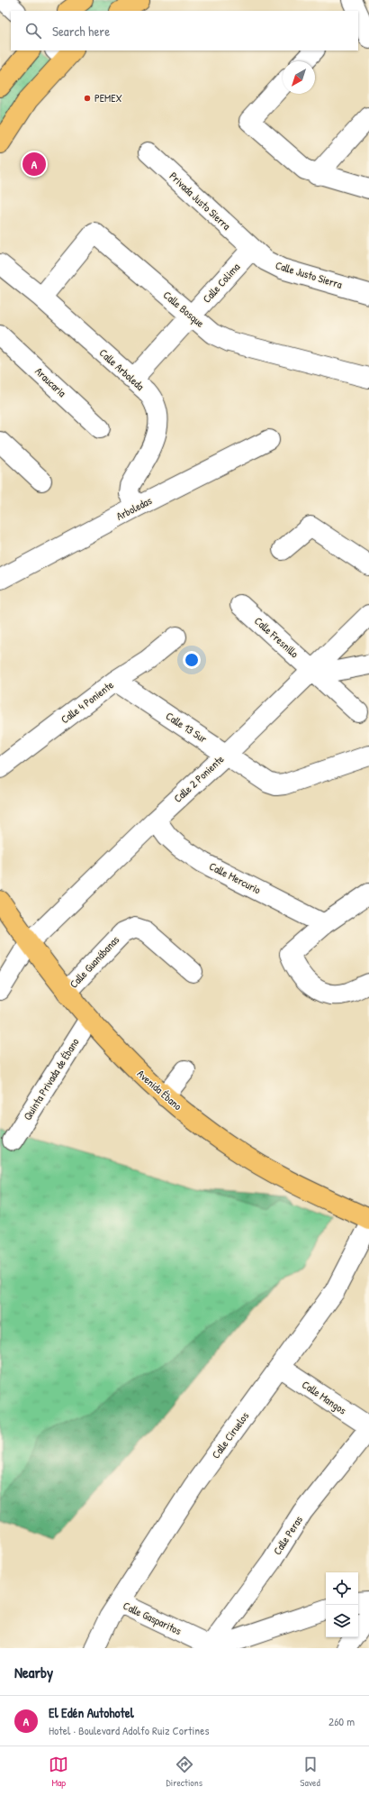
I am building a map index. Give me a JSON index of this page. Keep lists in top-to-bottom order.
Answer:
{
  "streets": {
    "main road": ["Avenida Ébano"],
    "street": [
      "Privada Justo Sierra",
      "Calle Justo Sierra",
      "Calle Colima",
      "Calle Bosque",
      "Calle Arboleda",
      "Araucaria",
      "Arboledas",
      "Calle Fresnillo",
      "Calle 4 Poniente",
      "Calle 13 Sur",
      "Calle 2 Poniente",
      "Calle Mercurio",
      "Calle Guanábanas",
      "Quinta Privada de Ébano",
      "Calle Mangos",
      "Calle Ciruelos",
      "Calle Peras",
      "Calle Gasparitos"
    ]
  },
  "crossings": [
    ["Privada Justo Sierra", "Calle Justo Sierra"],
    ["Privada Justo Sierra", "Calle Colima"],
    ["Calle Justo Sierra", "Calle Colima"],
    ["Calle Colima", "Calle Bosque"],
    ["Calle Colima", "Calle Arboleda"],
    ["Calle Bosque", "Calle Arboleda"],
    ["Calle Arboleda", "Arboledas"],
    ["Calle Fresnillo", "Calle 2 Poniente"],
    ["Calle 4 Poniente", "Calle 13 Sur"],
    ["Calle 13 Sur", "Calle 2 Poniente"],
    ["Calle 2 Poniente", "Calle Mercurio"],
    ["Calle 2 Poniente", "Avenida Ébano"],
    ["Calle Guanábanas", "Avenida Ébano"],
    ["Quinta Privada de Ébano", "Avenida Ébano"],
    ["Calle Mangos", "Calle Ciruelos"],
    ["Calle Mangos", "Calle Peras"],
    ["Calle Ciruelos", "Calle Gasparitos"],
    ["Calle Peras", "Calle Gasparitos"]
  ],
  "places": ["PEMEX"],
  "north": "bottom left",
  "page": {
    "search": "Search here",
    "pins": "A",
    "heading": "Nearby",
    "list": [
      {
        "mark": "A",
        "name": "El Edén Autohotel",
        "note": "Hotel · Boulevard Adolfo Ruiz Cortines",
        "value": "260 m"
      }
    ],
    "nav": ["Map", "Directions", "Saved"]
  }
}
